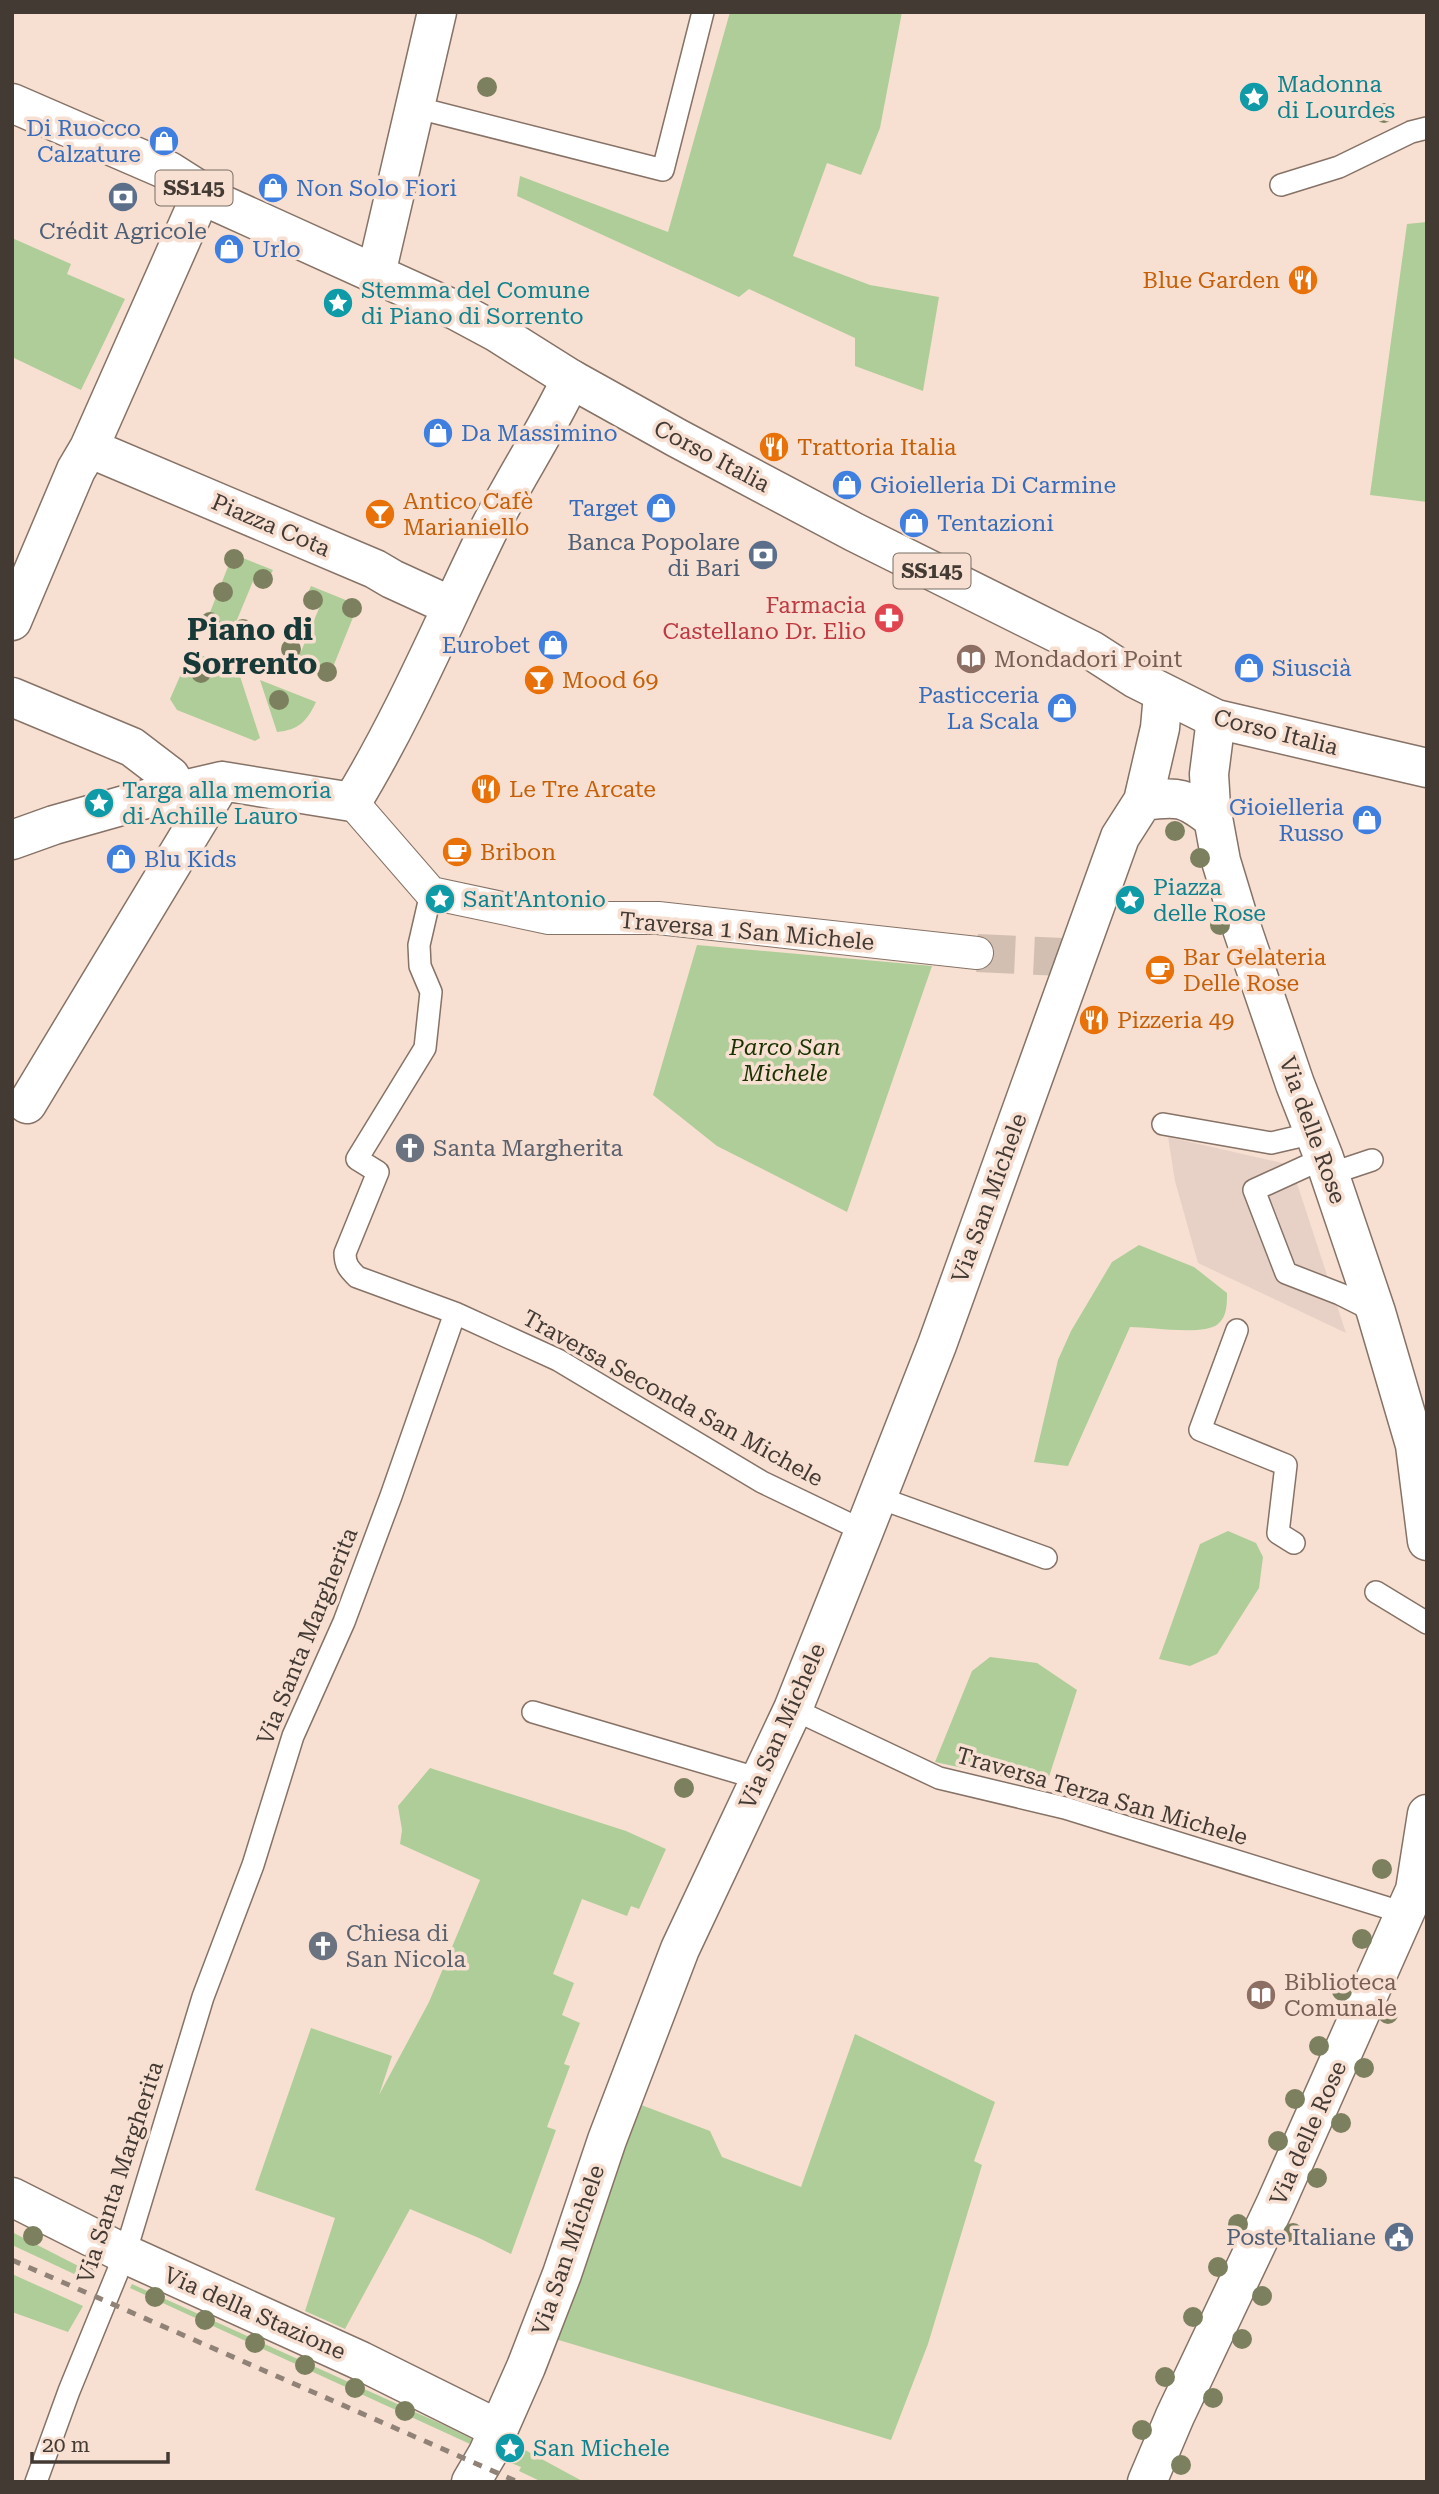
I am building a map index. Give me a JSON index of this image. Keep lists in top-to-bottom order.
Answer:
{
  "streets": {
    "street": [
      "SS145",
      "Corso Italia",
      "Piazza Cota",
      "Traversa 1 San Michele",
      "Via delle Rose",
      "Via San Michele",
      "Via della Stazione"
    ],
    "lane": ["Traversa Seconda San Michele", "Via Santa Margherita", "Traversa Terza San Michele"]
  },
  "crossings": [
    ["Corso Italia", "Via delle Rose"],
    ["Via delle Rose", "Traversa Terza San Michele"],
    ["Via San Michele", "Traversa Seconda San Michele"],
    ["Via San Michele", "Traversa Terza San Michele"],
    ["Via San Michele", "Via della Stazione"],
    ["Traversa Seconda San Michele", "Via Santa Margherita"],
    ["Via Santa Margherita", "Via della Stazione"]
  ],
  "districts": ["Piano di Sorrento"],
  "parks": ["Parco San Michele"],
  "places": {
    "place": [
      "Madonna di Lourdes",
      "Stemma del Comune di Piano di Sorrento",
      "Targa alla memoria di Achille Lauro",
      "Sant'Antonio",
      "Piazza delle Rose",
      "San Michele"
    ],
    "shop": [
      "Di Ruocco Calzature",
      "Non Solo Fiori",
      "Urlo",
      "Da Massimino",
      "Gioielleria Di Carmine",
      "Target",
      "Tentazioni",
      "Eurobet",
      "Siuscià",
      "Pasticceria La Scala",
      "Gioielleria Russo",
      "Blu Kids"
    ],
    "bank": ["Crédit Agricole", "Banca Popolare di Bari"],
    "restaurant": [
      "Blue Garden",
      "Trattoria Italia",
      "Le Tre Arcate",
      "Pizzeria 49"
    ],
    "bar": ["Antico Cafè Marianiello", "Mood 69"],
    "pharmacy": ["Farmacia Castellano Dr. Elio"],
    "library": ["Mondadori Point", "Biblioteca Comunale"],
    "cafe": ["Bribon", "Bar Gelateria Delle Rose"],
    "church": ["Santa Margherita", "Chiesa di San Nicola"],
    "public building": ["Poste Italiane"]
  },
  "scale_bar": "20 m"
}
